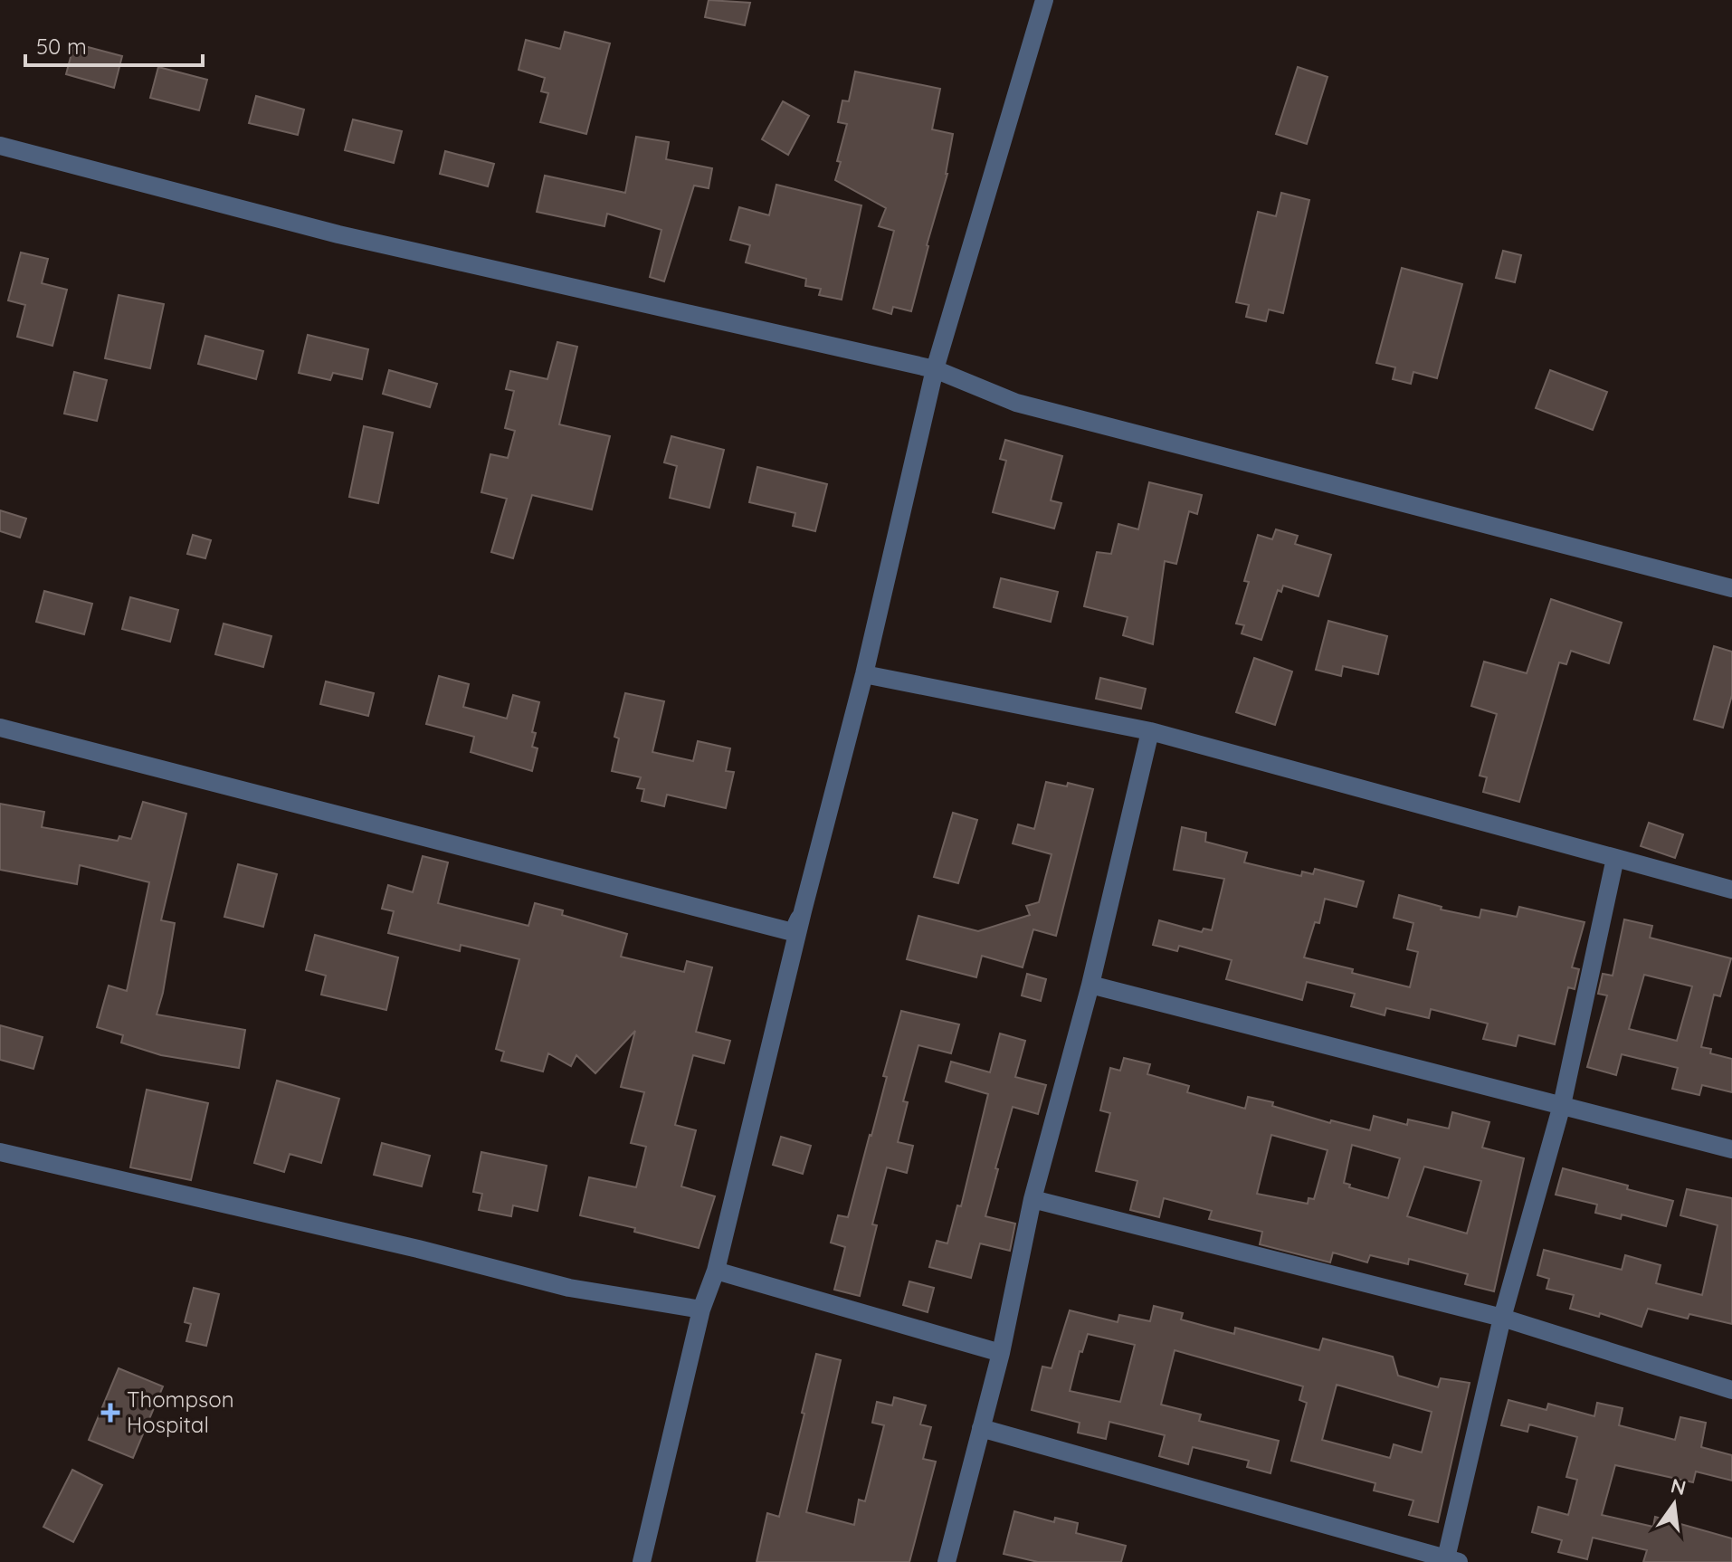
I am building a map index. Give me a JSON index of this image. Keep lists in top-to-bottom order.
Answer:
{
  "places": {
    "health": ["Thompson Hospital"]
  },
  "scale_bar": "50 m",
  "north": "top"
}
